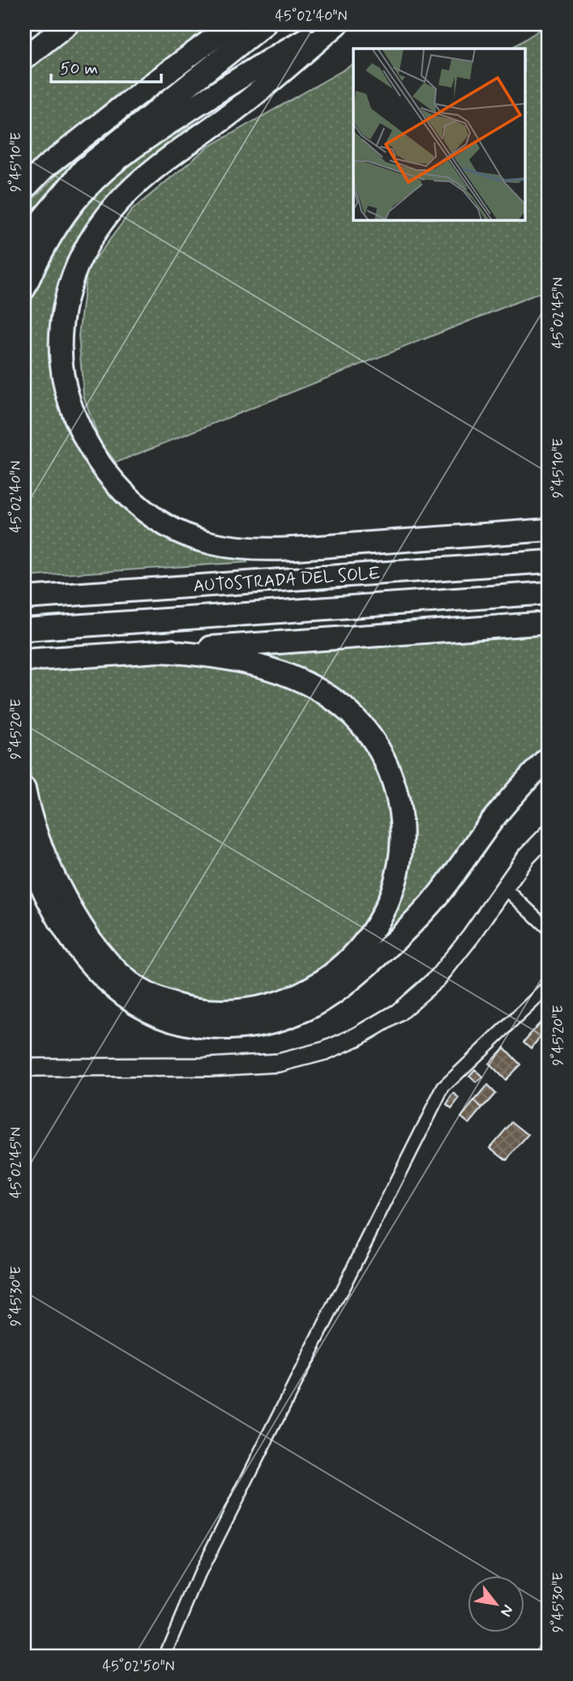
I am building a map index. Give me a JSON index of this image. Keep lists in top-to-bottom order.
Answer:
{
  "streets": {
    "highway": ["AUTOSTRADA DEL SOLE"]
  },
  "scale_bar": "50 m",
  "north": "bottom right",
  "coordinates": [
    "45°02'40\"N",
    "9°45'10\"E",
    "45°02'45\"N",
    "9°45'20\"E",
    "9°45'30\"E",
    "45°02'50\"N"
  ]
}
